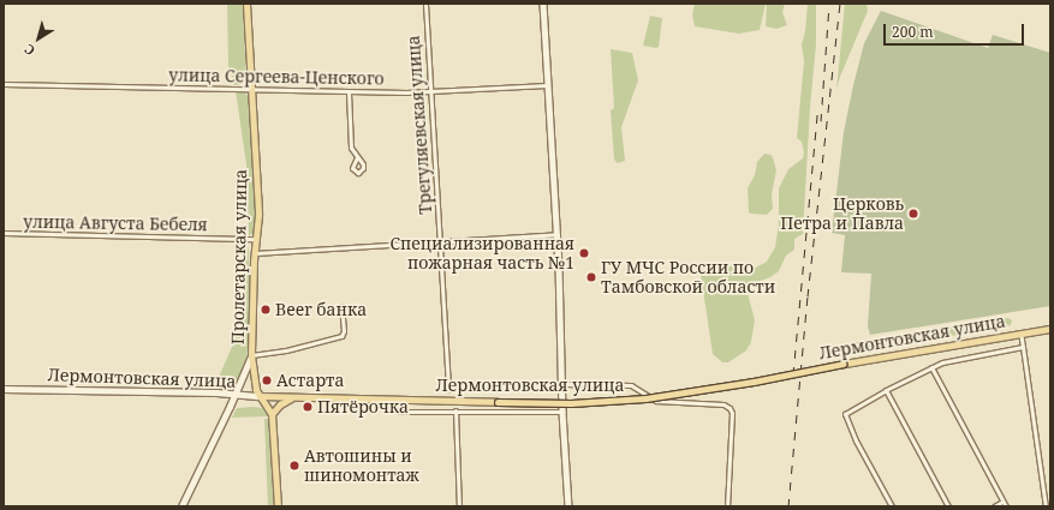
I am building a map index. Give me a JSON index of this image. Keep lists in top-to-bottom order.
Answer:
{
  "streets": {
    "main road": ["Пролетарская улица", "Лермонтовская улица"],
    "street": ["улица Сергеева-Ценского", "Трегуляевская улица", "улица Августа Бебеля"]
  },
  "crossings": [
    ["улица Сергеева-Ценского", "Трегуляевская улица"],
    ["улица Сергеева-Ценского", "Пролетарская улица"],
    ["улица Августа Бебеля", "Пролетарская улица"],
    ["Пролетарская улица", "Лермонтовская улица"]
  ],
  "places": [
    "Церковь Петра и Павла",
    "Специализированная пожарная часть №1",
    "ГУ МЧС России по Тамбовской области",
    "Beer банка",
    "Астарта",
    "Пятёрочка",
    "Автошины и шиномонтаж"
  ],
  "scale_bar": "200 m",
  "north": "bottom left"
}
